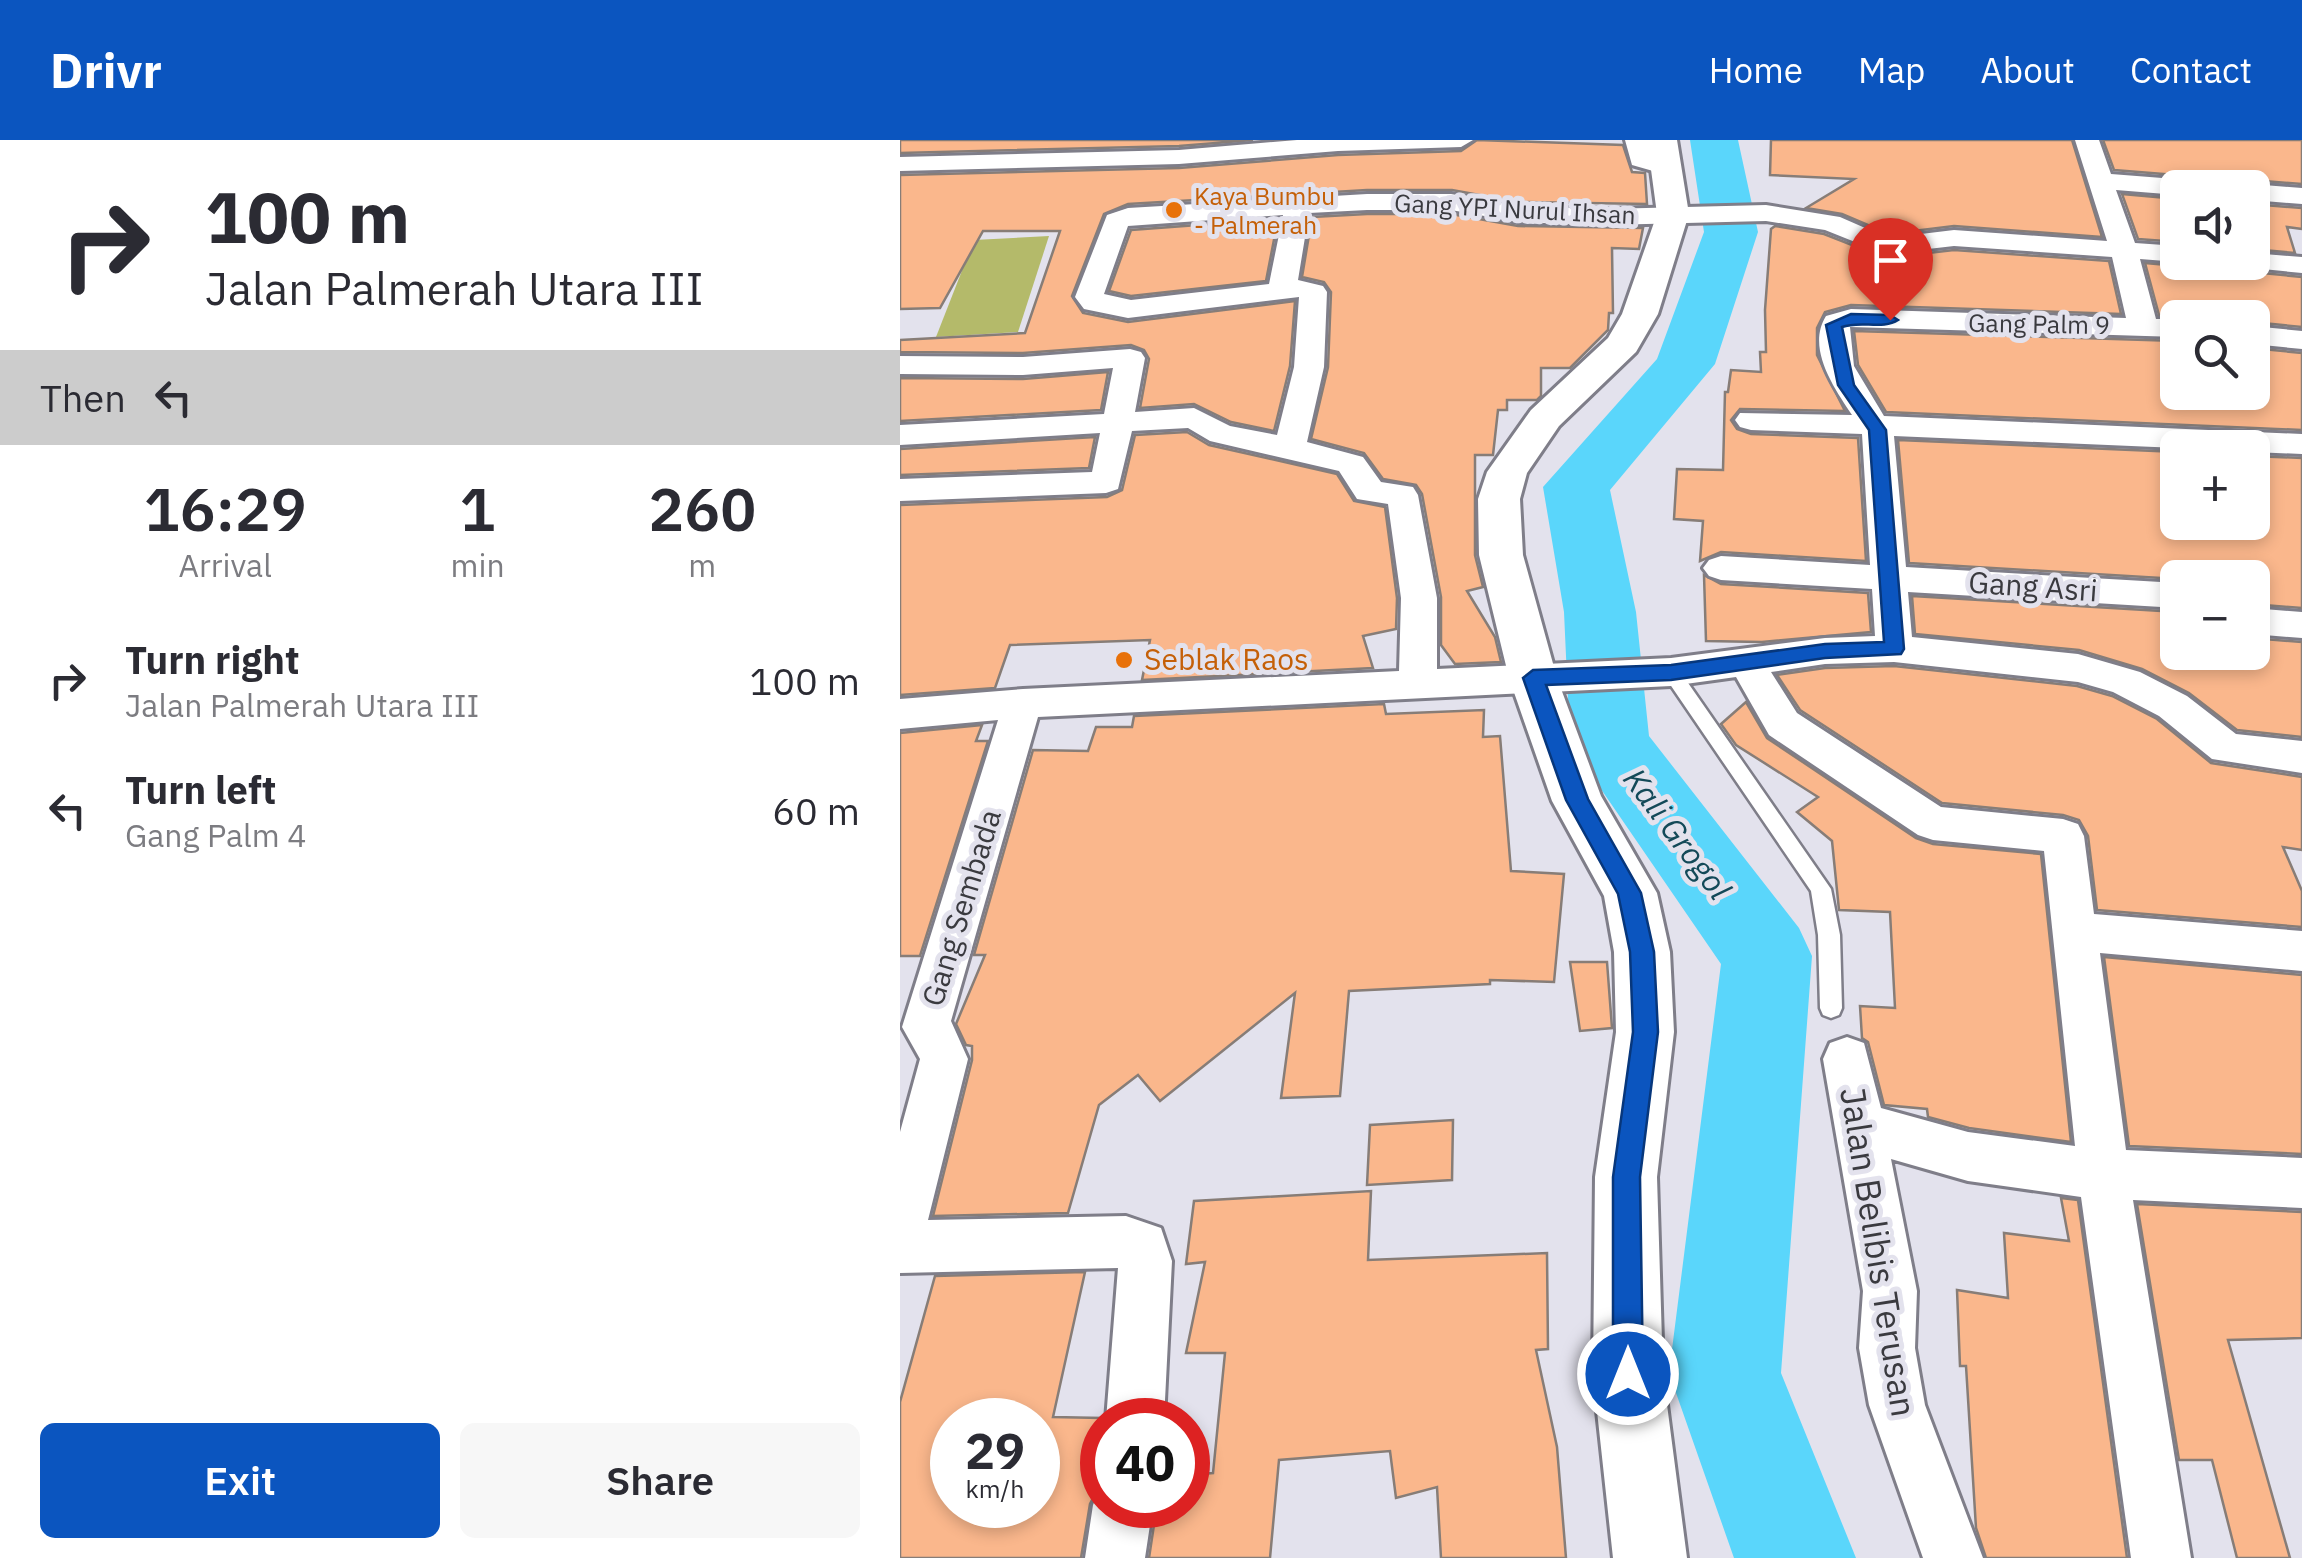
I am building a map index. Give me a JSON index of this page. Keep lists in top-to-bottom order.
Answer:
{
  "streets": {
    "street": [
      "Gang YPI Nurul Ihsan",
      "Gang Palm 9",
      "Gang Asri",
      "Gang Sembada",
      "Jalan Belibis Terusan"
    ]
  },
  "water": ["Kali Grogol"],
  "places": ["Kaya Bumbu - Palmerah", "Seblak Raos"],
  "page": {
    "header": "Drivr",
    "nav": [
      "Home",
      "Map",
      "About",
      "Contact"
    ],
    "turn": ["100 m", "Jalan Palmerah Utara III"],
    "map_buttons": ["+", "−"],
    "then": "Then",
    "eta": [
      "16:29",
      "Arrival",
      "1",
      "min",
      "260",
      "m"
    ],
    "list": [
      {
        "name": "Turn right",
        "note": "Jalan Palmerah Utara III",
        "value": "100 m"
      },
      {
        "name": "Turn left",
        "note": "Gang Palm 4",
        "value": "60 m"
      }
    ],
    "speed": "29 km/h",
    "limit": "40",
    "buttons": ["Exit", "Share"]
  }
}
